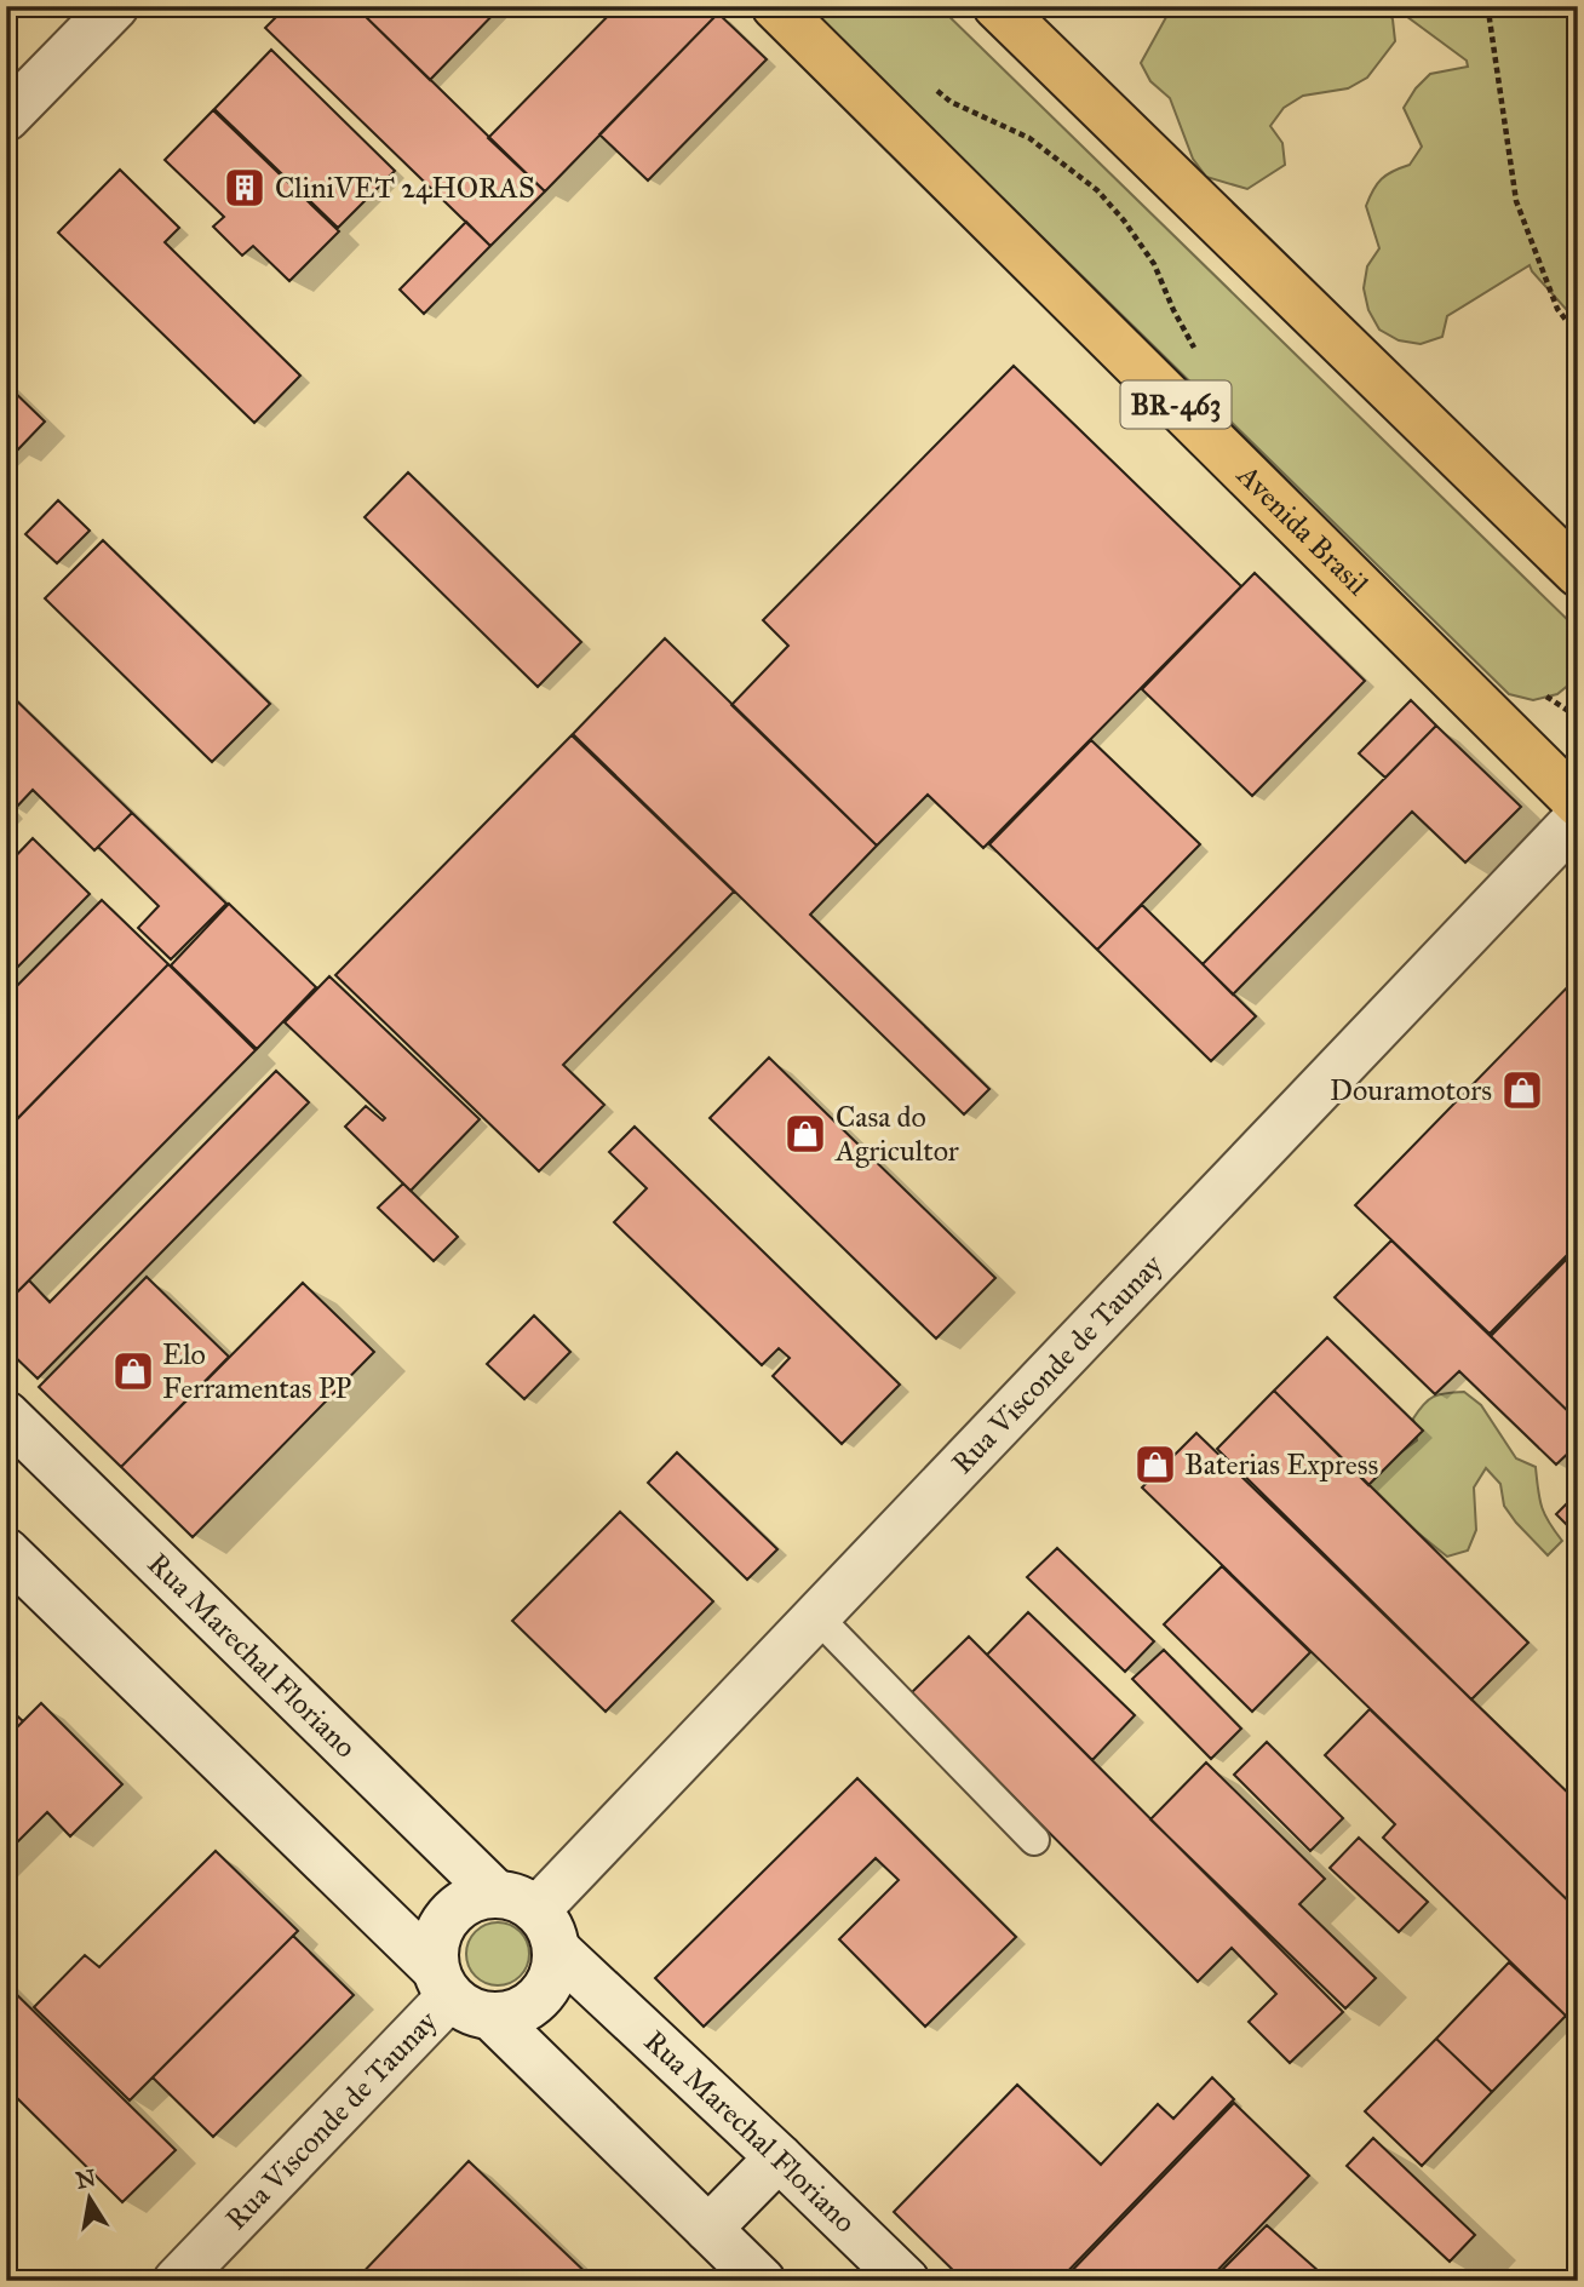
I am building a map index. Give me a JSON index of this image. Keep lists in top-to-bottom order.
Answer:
{
  "streets": {
    "main road": [
      "BR-463",
      "Avenida Brasil",
      "Rua Visconde de Taunay",
      "Rua Marechal Floriano"
    ]
  },
  "crossings": [
    ["Rua Visconde de Taunay", "Rua Marechal Floriano"]
  ],
  "places": {
    "building": ["CliniVET 24HORAS"],
    "shop": [
      "Douramotors",
      "Casa do Agricultor",
      "Elo Ferramentas PP",
      "Baterias Express"
    ]
  },
  "north": "top"
}
